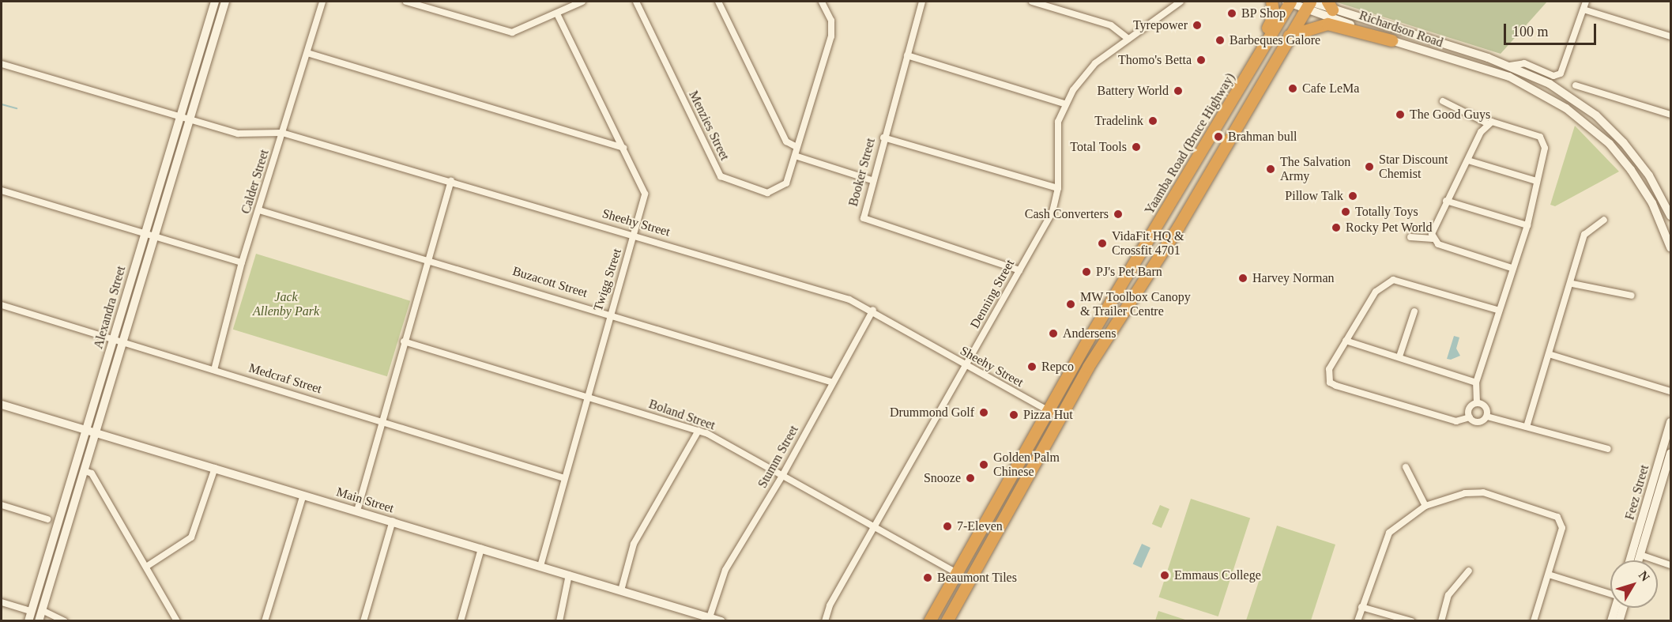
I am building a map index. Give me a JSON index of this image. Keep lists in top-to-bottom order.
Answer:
{
  "streets": {
    "highway": ["Yaamba Road (Bruce Highway)"],
    "main road": [
      "Richardson Road",
      "Alexandra Street",
      "Feez Street",
      "Main Street"
    ],
    "street": [
      "Menzies Street",
      "Booker Street",
      "Calder Street",
      "Sheehy Street",
      "Twigg Street",
      "Buzacott Street",
      "Denning Street",
      "Medcraf Street",
      "Boland Street",
      "Stumm Street"
    ]
  },
  "crossings": [
    ["Richardson Road", "Yaamba Road (Bruce Highway)"],
    ["Yaamba Road (Bruce Highway)", "Sheehy Street"],
    ["Yaamba Road (Bruce Highway)", "Boland Street"],
    ["Booker Street", "Denning Street"],
    ["Calder Street", "Sheehy Street"],
    ["Calder Street", "Buzacott Street"],
    ["Calder Street", "Medcraf Street"],
    ["Sheehy Street", "Twigg Street"],
    ["Sheehy Street", "Denning Street"],
    ["Sheehy Street", "Alexandra Street"],
    ["Sheehy Street", "Stumm Street"],
    ["Twigg Street", "Buzacott Street"],
    ["Twigg Street", "Medcraf Street"],
    ["Twigg Street", "Boland Street"],
    ["Twigg Street", "Main Street"],
    ["Buzacott Street", "Stumm Street"],
    ["Denning Street", "Boland Street"],
    ["Alexandra Street", "Medcraf Street"],
    ["Alexandra Street", "Main Street"],
    ["Boland Street", "Stumm Street"],
    ["Stumm Street", "Main Street"]
  ],
  "parks": ["Jack Allenby Park"],
  "places": [
    "BP Shop",
    "Tyrepower",
    "Barbeques Galore",
    "Thomo's Betta",
    "Cafe LeMa",
    "Battery World",
    "The Good Guys",
    "Tradelink",
    "Brahman bull",
    "Total Tools",
    "Star Discount Chemist",
    "The Salvation Army",
    "Pillow Talk",
    "Totally Toys",
    "Cash Converters",
    "Rocky Pet World",
    "VidaFit HQ & Crossfit 4701",
    "PJ's Pet Barn",
    "Harvey Norman",
    "MW Toolbox Canopy & Trailer Centre",
    "Andersens",
    "Repco",
    "Drummond Golf",
    "Pizza Hut",
    "Golden Palm Chinese",
    "Snooze",
    "7-Eleven",
    "Emmaus College",
    "Beaumont Tiles"
  ],
  "scale_bar": "100 m",
  "north": "top right"
}
